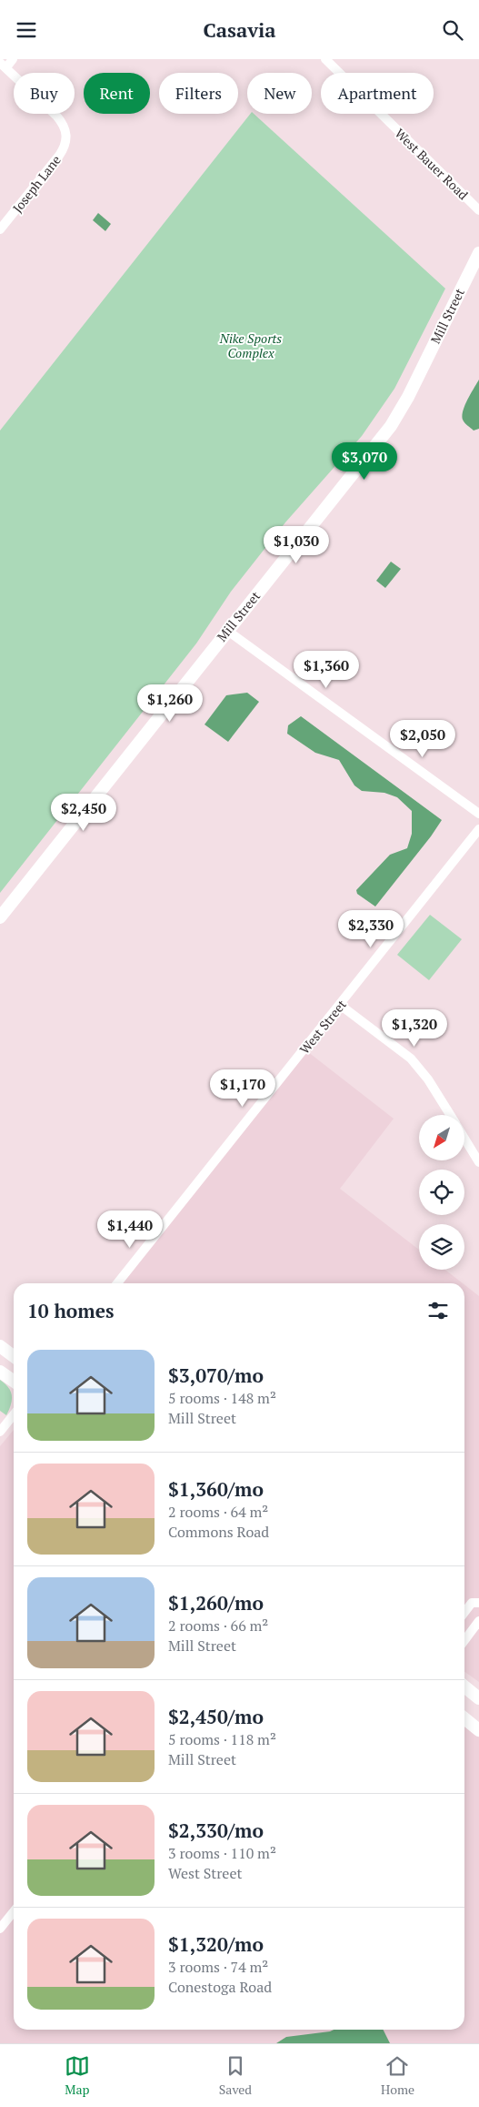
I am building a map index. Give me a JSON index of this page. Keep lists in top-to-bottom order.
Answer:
{
  "streets": {
    "main road": ["Mill Street"],
    "street": ["West Bauer Road", "Joseph Lane", "West Street"]
  },
  "parks": ["Nike Sports Complex"],
  "north": "bottom left",
  "page": {
    "header": "Casavia",
    "chip": [
      "Buy",
      "Rent",
      "Filters",
      "New",
      "Apartment"
    ],
    "price": [
      "$3,070",
      "$1,030",
      "$1,360",
      "$1,260",
      "$2,050",
      "$2,450",
      "$2,330",
      "$1,320",
      "$1,170",
      "$1,440"
    ],
    "heading": "10 homes",
    "list": [
      {
        "name": "$3,070/mo",
        "note": "5 rooms · 148 m² · Mill Street"
      },
      {
        "name": "$1,360/mo",
        "note": "2 rooms · 64 m² · Commons Road"
      },
      {
        "name": "$1,260/mo",
        "note": "2 rooms · 66 m² · Mill Street"
      },
      {
        "name": "$2,450/mo",
        "note": "5 rooms · 118 m² · Mill Street"
      },
      {
        "name": "$2,330/mo",
        "note": "3 rooms · 110 m² · West Street"
      },
      {
        "name": "$1,320/mo",
        "note": "3 rooms · 74 m² · Conestoga Road"
      }
    ],
    "tabs": ["Map", "Saved", "Home"]
  }
}
